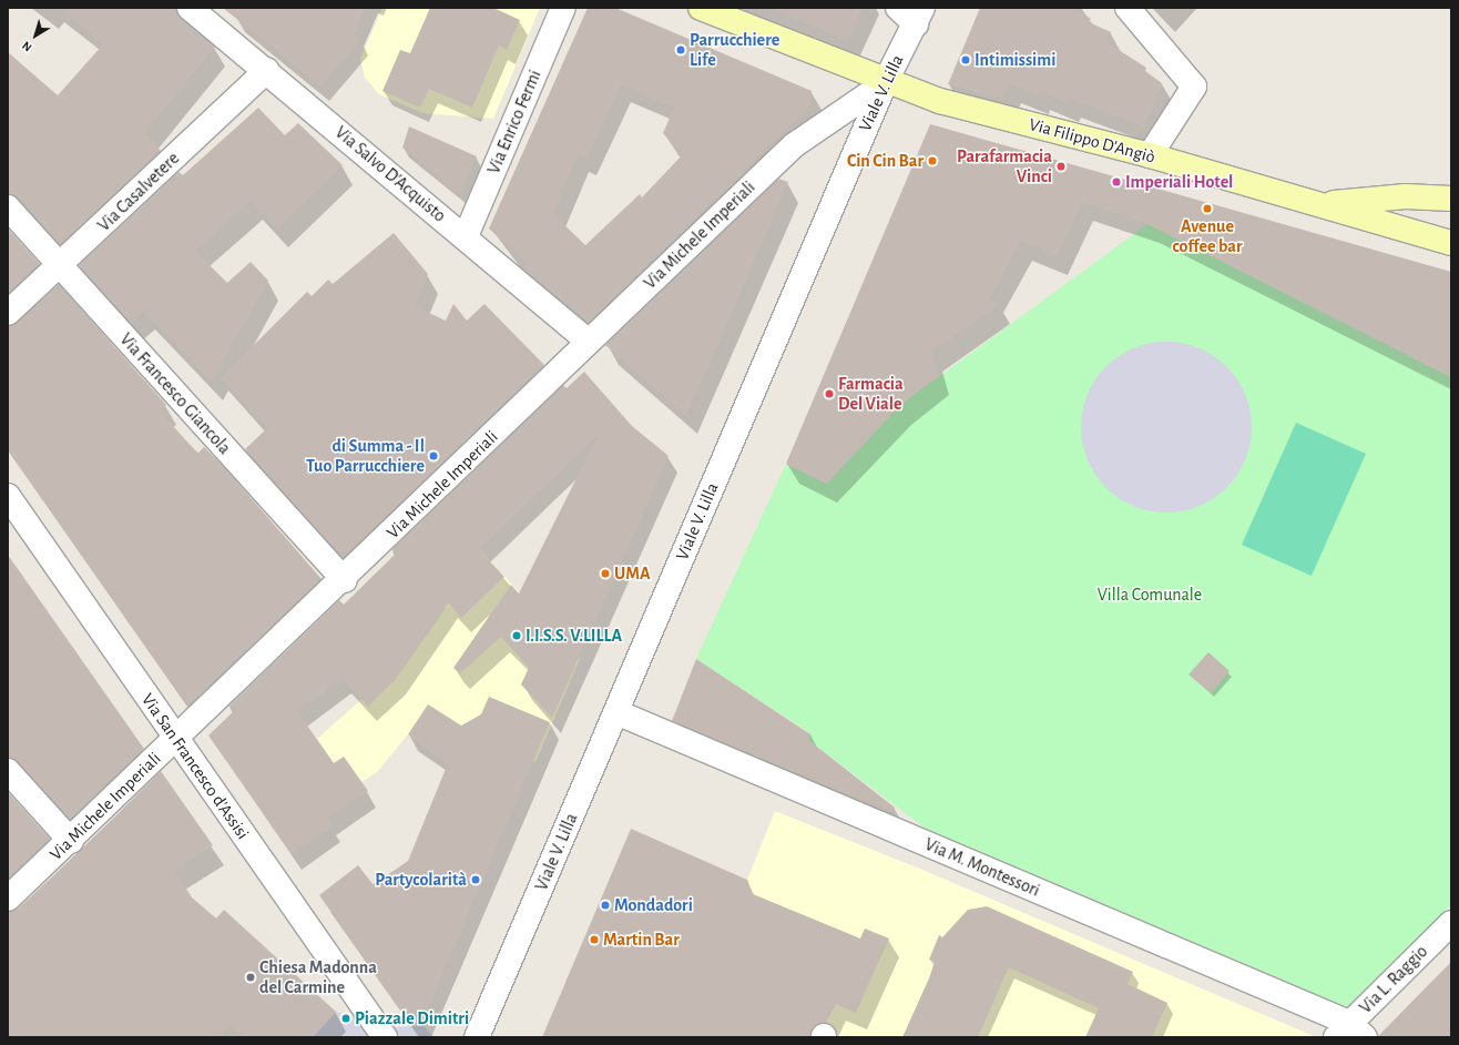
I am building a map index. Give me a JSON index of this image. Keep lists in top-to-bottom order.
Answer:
{
  "streets": {
    "main road": ["Via Filippo D'Angiò"],
    "street": [
      "Viale V. Lilla",
      "Via Enrico Fermi",
      "Via Salvo D'Acquisto",
      "Via Casalvetere",
      "Via Michele Imperiali",
      "Via Francesco Giancola",
      "Via San Francesco d'Assisi",
      "Via M. Montessori",
      "Via L. Raggio"
    ]
  },
  "crossings": [
    ["Viale V. Lilla", "Via Filippo D'Angiò"],
    ["Viale V. Lilla", "Via Michele Imperiali"],
    ["Viale V. Lilla", "Via M. Montessori"],
    ["Via Enrico Fermi", "Via Salvo D'Acquisto"],
    ["Via Filippo D'Angiò", "Via Michele Imperiali"],
    ["Via Salvo D'Acquisto", "Via Casalvetere"],
    ["Via Salvo D'Acquisto", "Via Michele Imperiali"],
    ["Via Casalvetere", "Via Francesco Giancola"],
    ["Via Michele Imperiali", "Via Francesco Giancola"],
    ["Via Michele Imperiali", "Via San Francesco d'Assisi"],
    ["Via M. Montessori", "Via L. Raggio"]
  ],
  "parks": ["Villa Comunale"],
  "places": [
    "Parrucchiere Life",
    "Intimissimi",
    "Cin Cin Bar",
    "Parafarmacia Vinci",
    "Imperiali Hotel",
    "Avenue coffee bar",
    "Farmacia Del Viale",
    "di Summa - Il Tuo Parrucchiere",
    "UMA",
    "I.I.S.S. V.LILLA",
    "Partycolarità",
    "Mondadori",
    "Martin Bar",
    "Chiesa Madonna del Carmine",
    "Piazzale Dimitri"
  ],
  "north": "bottom left"
}
